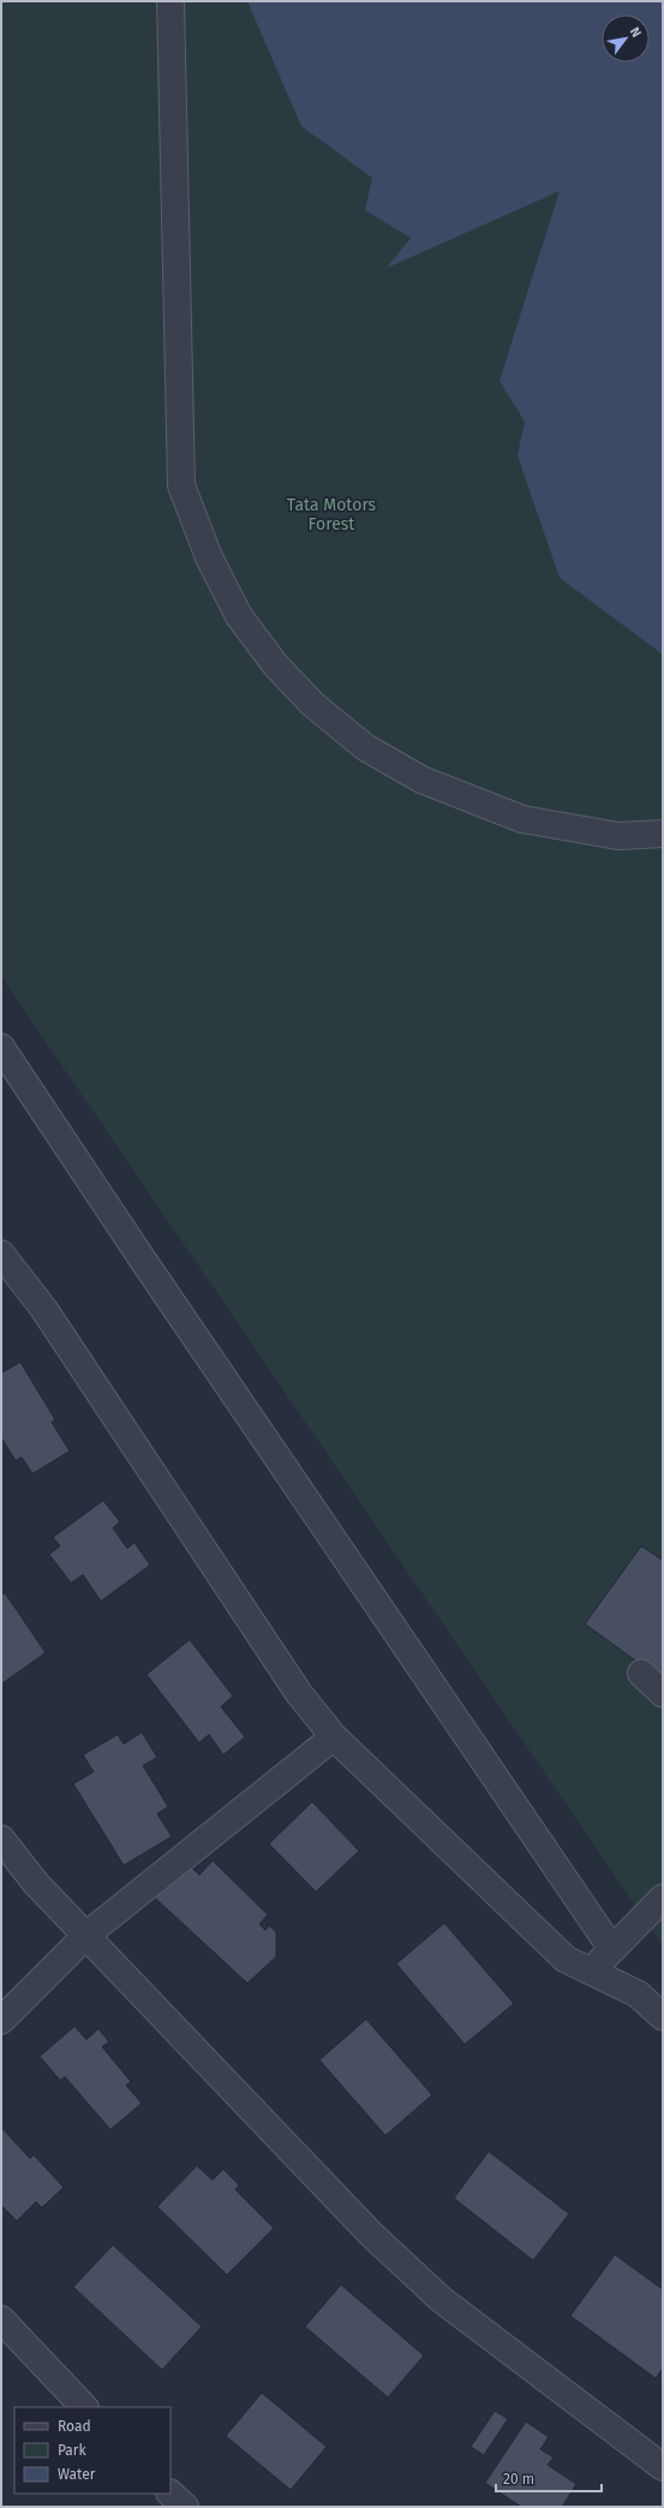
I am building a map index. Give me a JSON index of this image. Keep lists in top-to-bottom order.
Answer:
{
  "parks": ["Tata Motors Forest"],
  "legend": ["Road", "Park", "Water"],
  "scale_bar": "20 m",
  "north": "top right"
}
